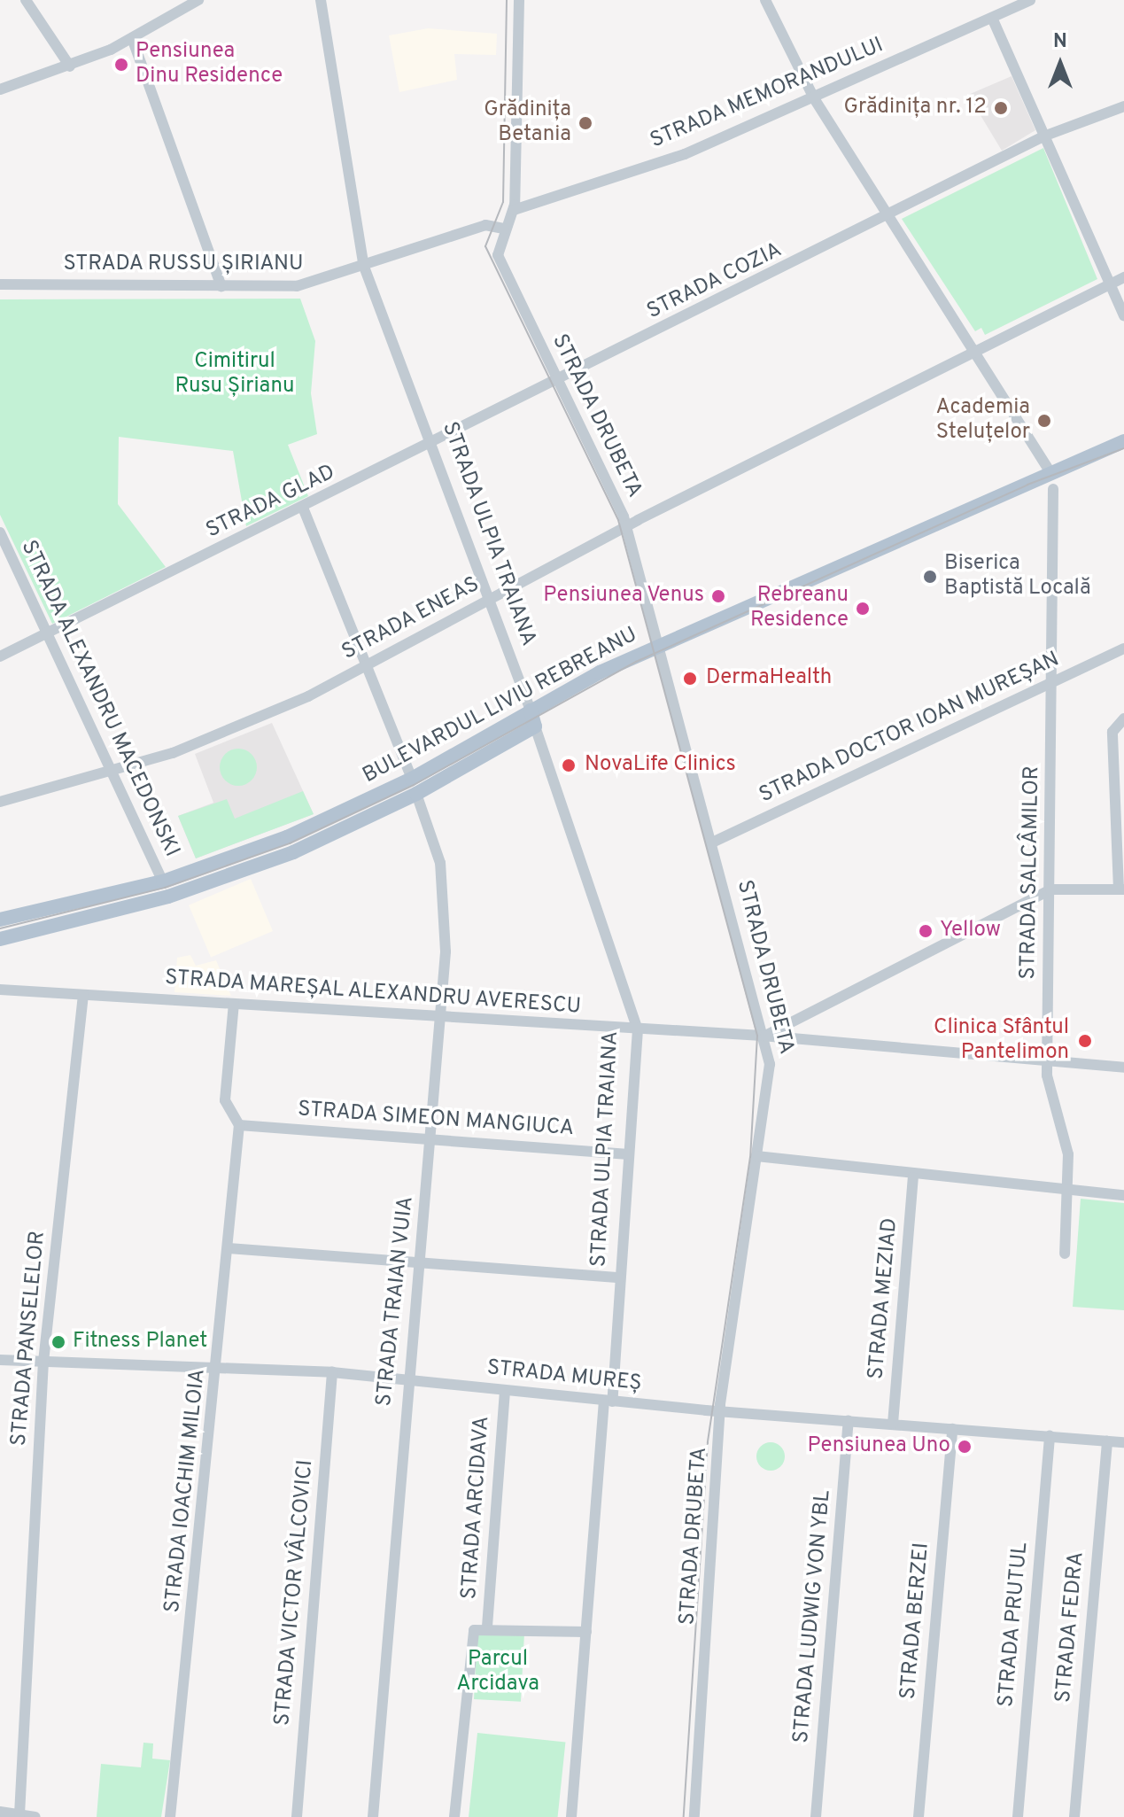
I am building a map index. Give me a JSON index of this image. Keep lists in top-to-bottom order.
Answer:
{
  "streets": {
    "main road": ["STRADA ULPIA TRAIANA", "BULEVARDUL LIVIU REBREANU"],
    "street": [
      "STRADA MEMORANDULUI",
      "STRADA RUSSU ȘIRIANU",
      "STRADA COZIA",
      "STRADA DRUBETA",
      "STRADA GLAD",
      "STRADA ENEAS",
      "STRADA ALEXANDRU MACEDONSKI",
      "STRADA DOCTOR IOAN MUREȘAN",
      "STRADA SALCÂMILOR",
      "STRADA MAREȘAL ALEXANDRU AVERESCU",
      "STRADA SIMEON MANGIUCA",
      "STRADA MEZIAD",
      "STRADA TRAIAN VUIA",
      "STRADA PANSELELOR",
      "STRADA MUREȘ",
      "STRADA IOACHIM MILOIA",
      "STRADA ARCIDAVA",
      "STRADA VICTOR VÂLCOVICI",
      "STRADA LUDWIG VON YBL",
      "STRADA BERZEI",
      "STRADA PRUTUL",
      "STRADA FEDRA"
    ]
  },
  "crossings": [
    ["STRADA MEMORANDULUI", "STRADA DRUBETA"],
    ["STRADA RUSSU ȘIRIANU", "STRADA ULPIA TRAIANA"],
    ["STRADA COZIA", "STRADA DRUBETA"],
    ["STRADA COZIA", "STRADA GLAD"],
    ["STRADA DRUBETA", "STRADA GLAD"],
    ["STRADA DRUBETA", "STRADA ENEAS"],
    ["STRADA DRUBETA", "BULEVARDUL LIVIU REBREANU"],
    ["STRADA DRUBETA", "STRADA DOCTOR IOAN MUREȘAN"],
    ["STRADA DRUBETA", "STRADA MAREȘAL ALEXANDRU AVERESCU"],
    ["STRADA DRUBETA", "STRADA MUREȘ"],
    ["STRADA GLAD", "STRADA ULPIA TRAIANA"],
    ["STRADA GLAD", "STRADA ALEXANDRU MACEDONSKI"],
    ["STRADA ULPIA TRAIANA", "STRADA ENEAS"],
    ["STRADA ULPIA TRAIANA", "BULEVARDUL LIVIU REBREANU"],
    ["STRADA ULPIA TRAIANA", "STRADA MAREȘAL ALEXANDRU AVERESCU"],
    ["STRADA ULPIA TRAIANA", "STRADA SIMEON MANGIUCA"],
    ["STRADA ULPIA TRAIANA", "STRADA MUREȘ"],
    ["STRADA ULPIA TRAIANA", "STRADA ARCIDAVA"],
    ["STRADA ENEAS", "STRADA ALEXANDRU MACEDONSKI"],
    ["STRADA ALEXANDRU MACEDONSKI", "BULEVARDUL LIVIU REBREANU"],
    ["BULEVARDUL LIVIU REBREANU", "STRADA TRAIAN VUIA"],
    ["STRADA DOCTOR IOAN MUREȘAN", "STRADA SALCÂMILOR"],
    ["STRADA SALCÂMILOR", "STRADA MAREȘAL ALEXANDRU AVERESCU"],
    ["STRADA MAREȘAL ALEXANDRU AVERESCU", "STRADA TRAIAN VUIA"],
    ["STRADA MAREȘAL ALEXANDRU AVERESCU", "STRADA PANSELELOR"],
    ["STRADA MAREȘAL ALEXANDRU AVERESCU", "STRADA IOACHIM MILOIA"],
    ["STRADA SIMEON MANGIUCA", "STRADA TRAIAN VUIA"],
    ["STRADA SIMEON MANGIUCA", "STRADA IOACHIM MILOIA"],
    ["STRADA MEZIAD", "STRADA MUREȘ"],
    ["STRADA TRAIAN VUIA", "STRADA MUREȘ"],
    ["STRADA PANSELELOR", "STRADA MUREȘ"],
    ["STRADA MUREȘ", "STRADA IOACHIM MILOIA"],
    ["STRADA MUREȘ", "STRADA ARCIDAVA"],
    ["STRADA MUREȘ", "STRADA VICTOR VÂLCOVICI"],
    ["STRADA MUREȘ", "STRADA LUDWIG VON YBL"],
    ["STRADA MUREȘ", "STRADA BERZEI"],
    ["STRADA MUREȘ", "STRADA PRUTUL"],
    ["STRADA MUREȘ", "STRADA FEDRA"]
  ],
  "parks": ["Cimitirul Rusu Șirianu", "Parcul Arcidava"],
  "places": [
    "Pensiunea Dinu Residence",
    "Grădinița nr. 12",
    "Grădinița Betania",
    "Academia Steluțelor",
    "Biserica Baptistă Locală",
    "Pensiunea Venus",
    "Rebreanu Residence",
    "DermaHealth",
    "NovaLife Clinics",
    "Yellow",
    "Clinica Sfântul Pantelimon",
    "Fitness Planet",
    "Pensiunea Uno"
  ],
  "north": "top"
}
